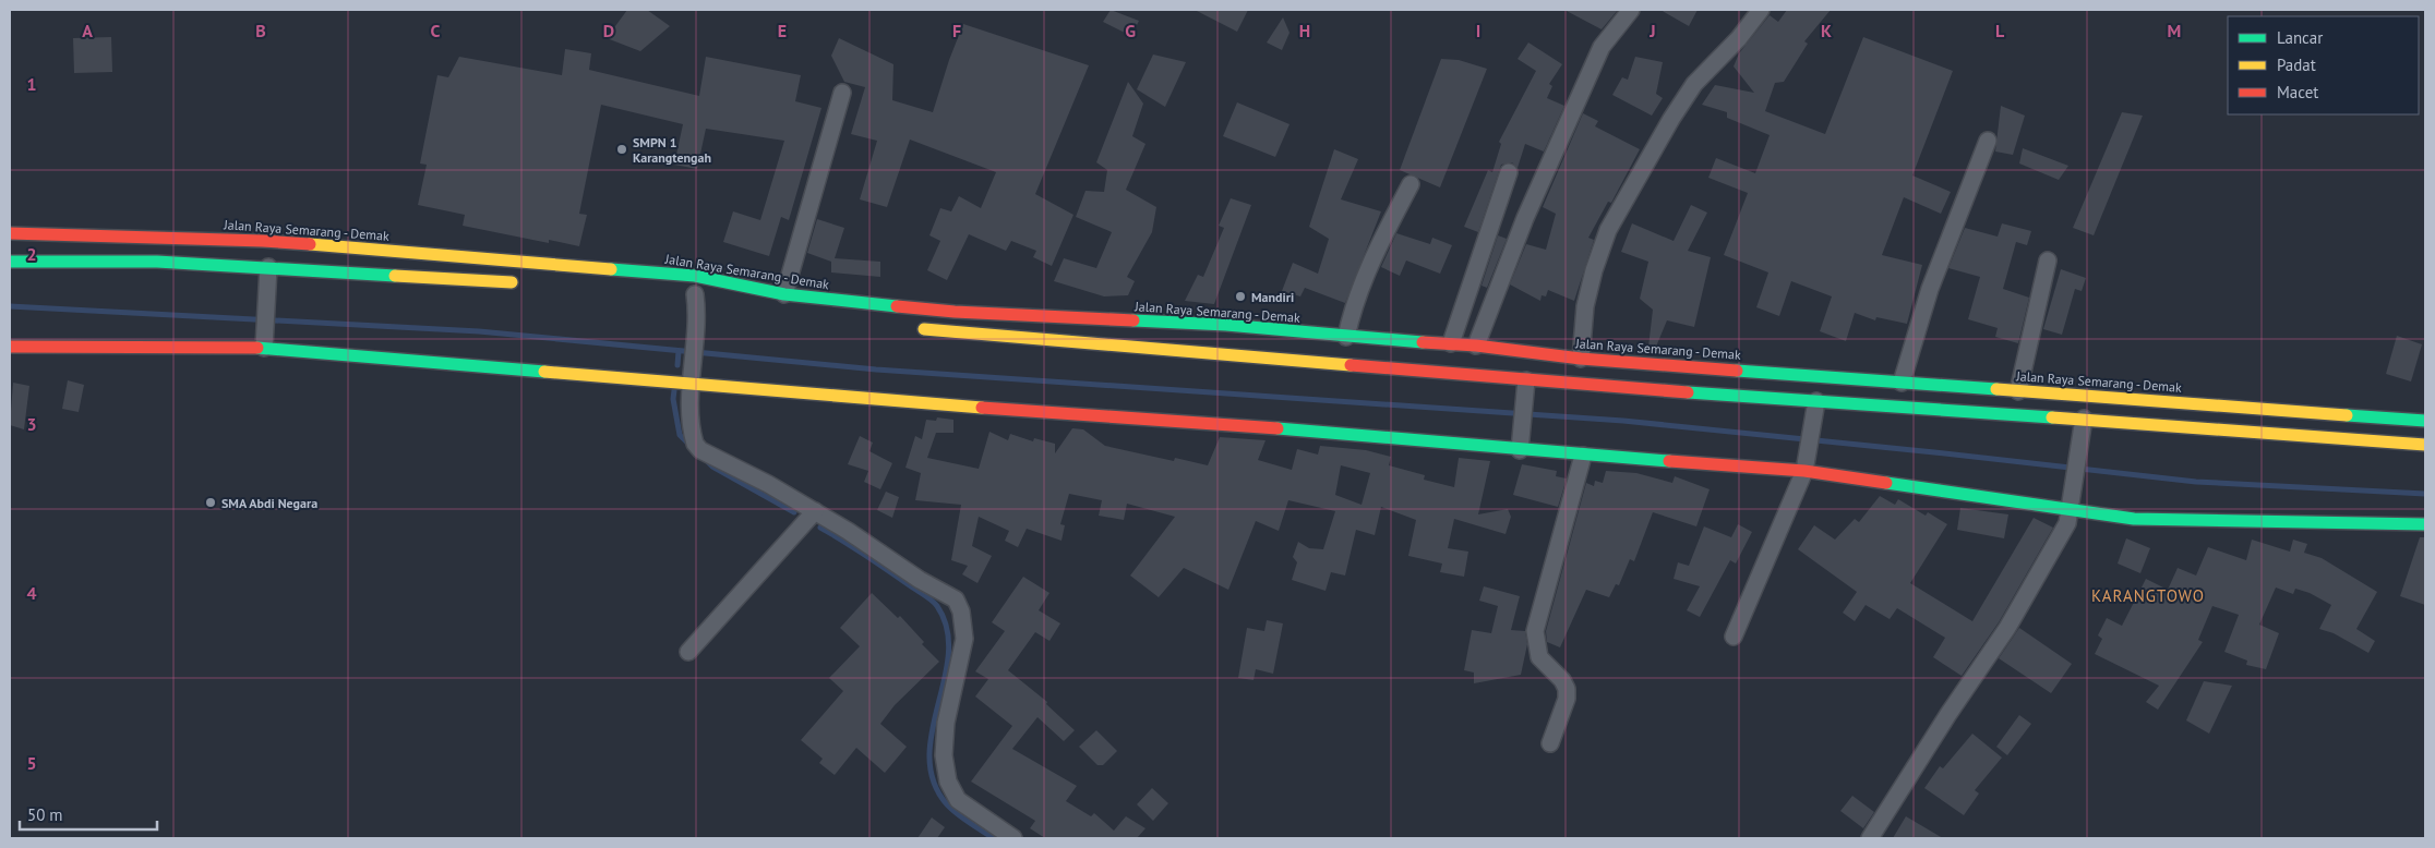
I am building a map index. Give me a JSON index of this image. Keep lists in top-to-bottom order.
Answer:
{
  "streets": {
    "main road": ["Jalan Raya Semarang - Demak"]
  },
  "districts": ["KARANGTOWO"],
  "places": ["SMPN 1 Karangtengah", "Mandiri", "SMA Abdi Negara"],
  "legend": ["Lancar", "Padat", "Macet"],
  "scale_bar": "50 m",
  "grid": {
    "columns": [
      "A",
      "B",
      "C",
      "D",
      "E",
      "F",
      "G",
      "H",
      "I",
      "J",
      "K",
      "L",
      "M"
    ],
    "rows": [
      "1",
      "2",
      "3",
      "4",
      "5"
    ]
  }
}
